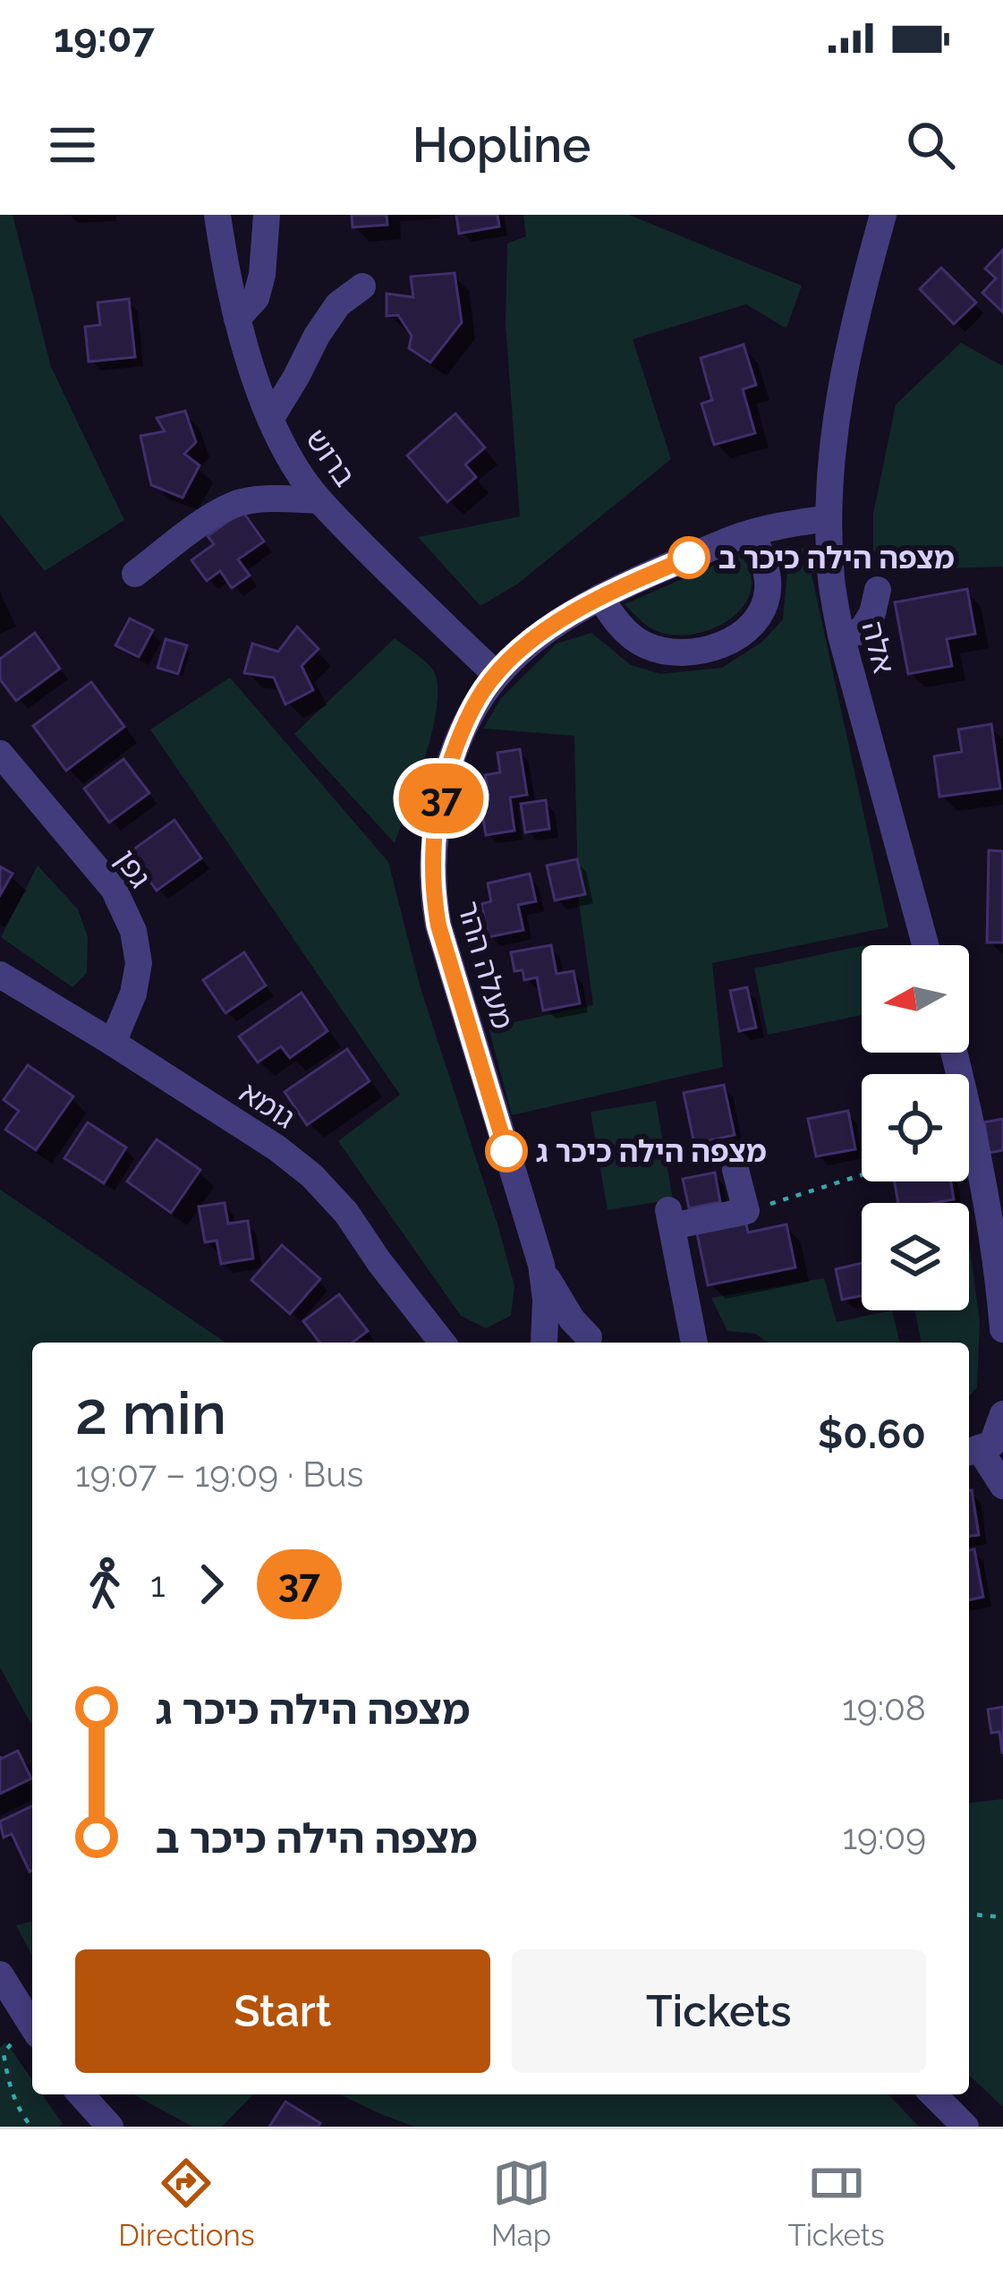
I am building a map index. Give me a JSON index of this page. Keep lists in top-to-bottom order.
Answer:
{
  "streets": {
    "street": [
      "ברוש",
      "אלה",
      "גפן",
      "מעלה ההר",
      "גומא"
    ]
  },
  "crossings": [
    ["ברוש", "מעלה ההר"],
    ["אלה", "מעלה ההר"],
    ["גפן", "גומא"]
  ],
  "places": ["מצפה הילה כיכר ב", "מצפה הילה כיכר ג"],
  "lines": ["bus line 37"],
  "north": "left",
  "page": {
    "status": "19:07",
    "header": "Hopline",
    "on_map": "37",
    "heading": ["2 min", "19:07 – 19:09 · Bus", "$0.60"],
    "legs": ["1", "37"],
    "list": [
      {
        "name": "מצפה הילה כיכר ג",
        "value": "19:08"
      },
      {
        "name": "מצפה הילה כיכר ב",
        "value": "19:09"
      }
    ],
    "buttons": ["Start", "Tickets"],
    "tabs": ["Directions", "Map", "Tickets"]
  }
}
